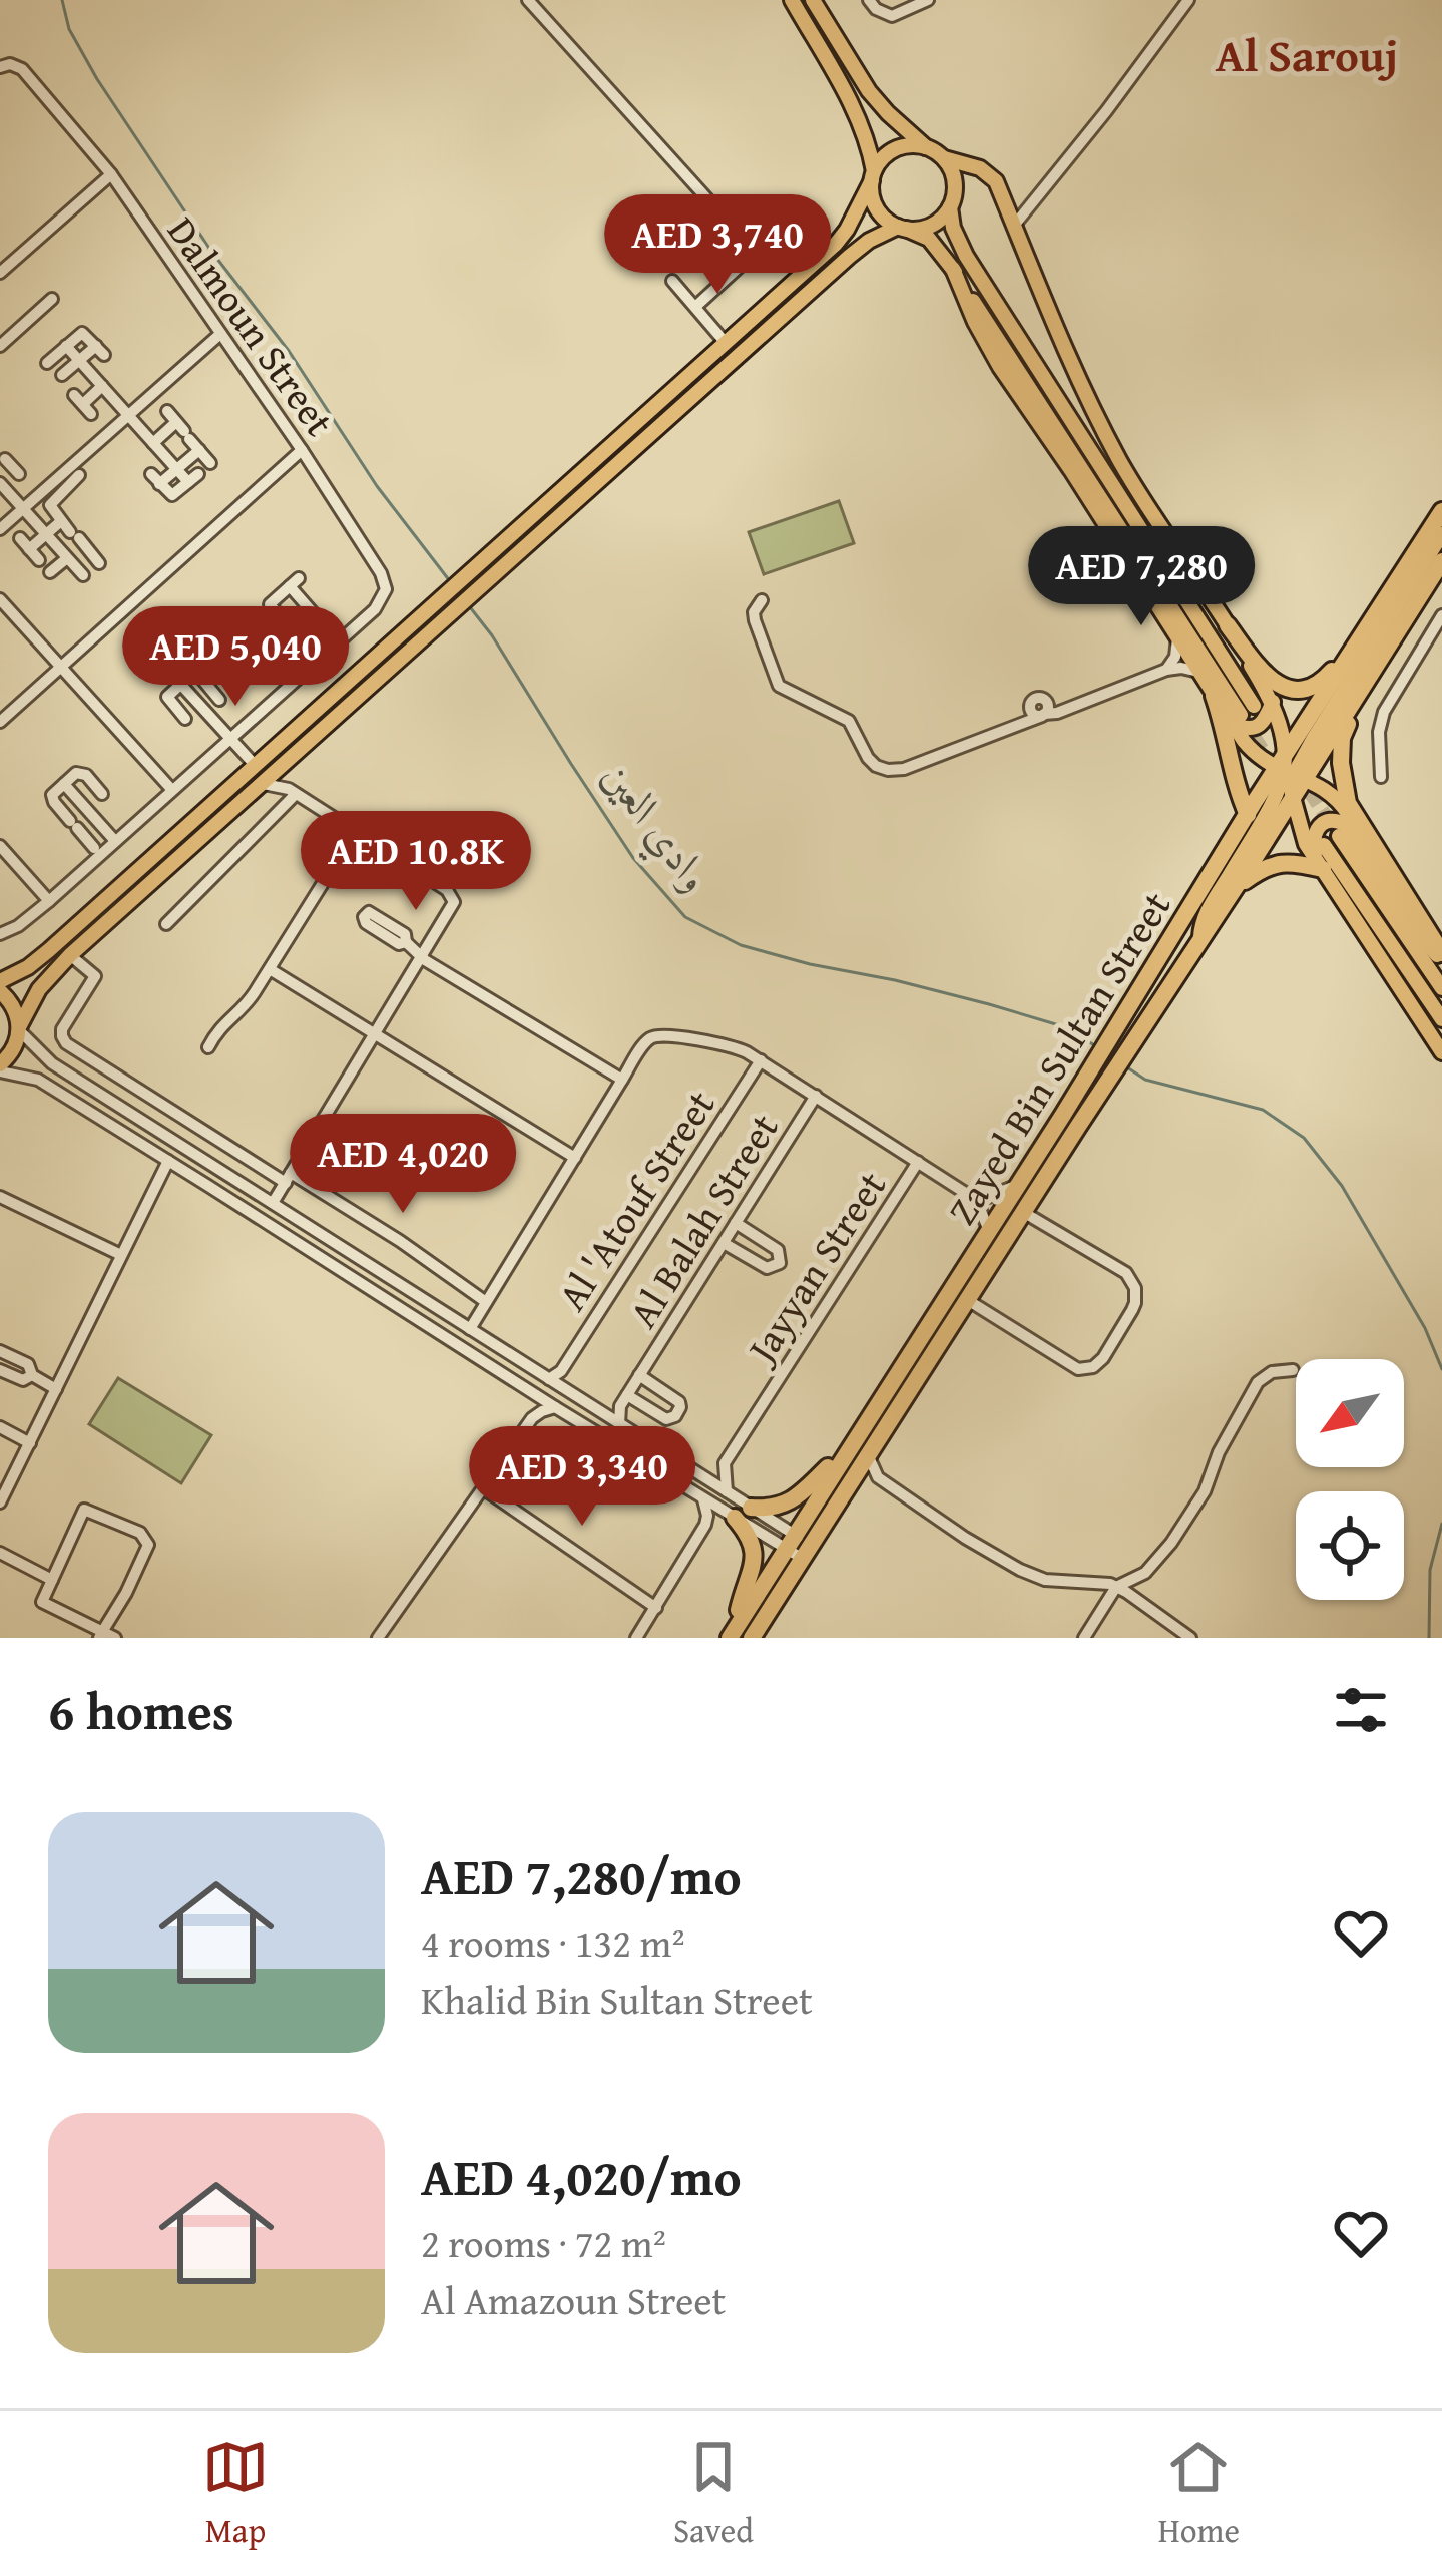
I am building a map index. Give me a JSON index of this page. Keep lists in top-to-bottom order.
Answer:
{
  "streets": {
    "highway": ["Zayed Bin Sultan Street"],
    "street": [
      "Dalmoun Street",
      "Al 'Atouf Street",
      "Al Balah Street",
      "Jayyan Street"
    ]
  },
  "districts": ["Al Sarouj"],
  "water": ["وادي العين"],
  "north": "bottom left",
  "page": {
    "price": [
      "AED 3,740",
      "AED 7,280",
      "AED 5,040",
      "AED 10.8K",
      "AED 4,020",
      "AED 3,340"
    ],
    "heading": "6 homes",
    "list": [
      {
        "name": "AED 7,280/mo",
        "note": "4 rooms · 132 m² · Khalid Bin Sultan Street"
      },
      {
        "name": "AED 4,020/mo",
        "note": "2 rooms · 72 m² · Al Amazoun Street"
      }
    ],
    "tabs": ["Map", "Saved", "Home"]
  }
}
